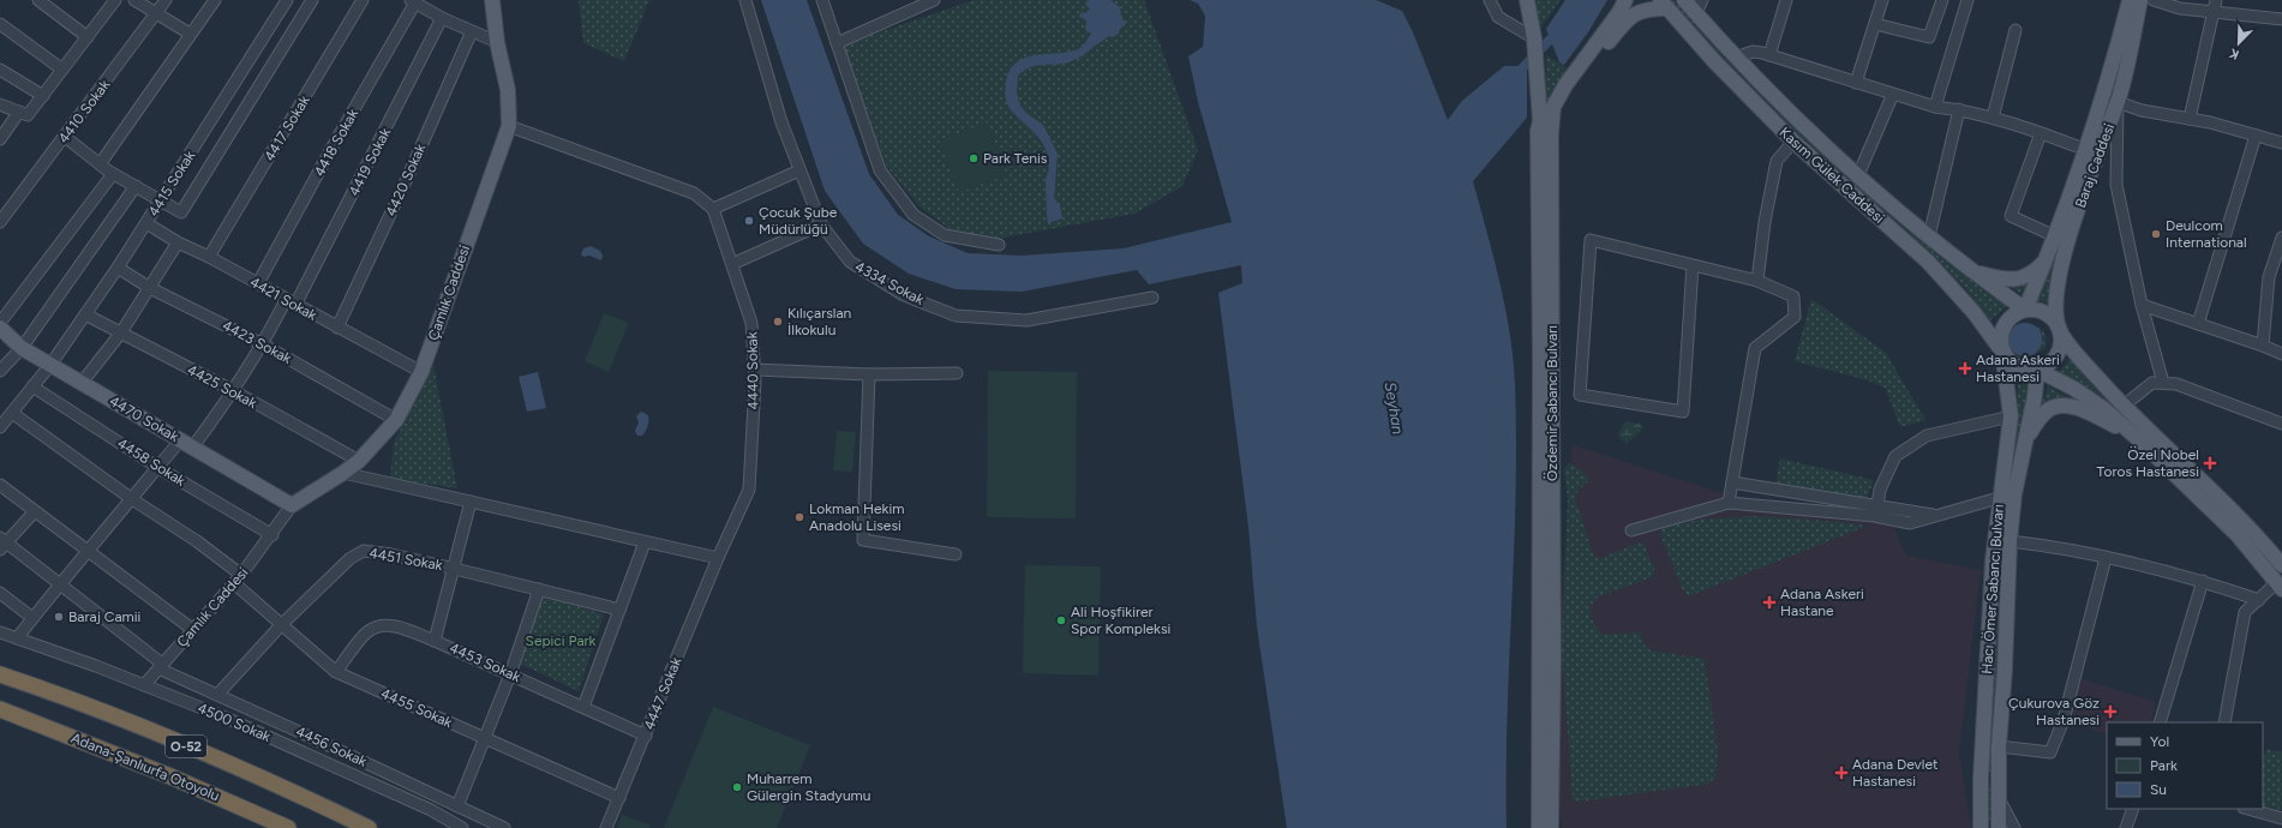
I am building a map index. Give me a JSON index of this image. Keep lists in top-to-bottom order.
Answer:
{
  "streets": {
    "highway": ["O-52", "Adana-Şanlıurfa Otoyolu"],
    "main road": [
      "Baraj Caddesi",
      "Kasım Gülek Caddesi",
      "Çamlık Caddesi",
      "Özdemir Sabancı Bulvarı",
      "4470 Sokak",
      "Hacı Ömer Sabancı Bulvarı"
    ],
    "street": [
      "4410 Sokak",
      "4417 Sokak",
      "4418 Sokak",
      "4419 Sokak",
      "4420 Sokak",
      "4415 Sokak",
      "4334 Sokak",
      "4421 Sokak",
      "4423 Sokak",
      "4440 Sokak",
      "4425 Sokak",
      "4458 Sokak",
      "4451 Sokak",
      "4453 Sokak",
      "4447 Sokak",
      "4455 Sokak",
      "4500 Sokak",
      "4456 Sokak"
    ]
  },
  "crossings": [
    ["4417 Sokak", "4421 Sokak"],
    ["4418 Sokak", "4421 Sokak"],
    ["4419 Sokak", "4421 Sokak"],
    ["4419 Sokak", "4423 Sokak"],
    ["4419 Sokak", "4425 Sokak"],
    ["4419 Sokak", "4470 Sokak"],
    ["4419 Sokak", "4458 Sokak"],
    ["4419 Sokak", "4455 Sokak"],
    ["4419 Sokak", "4500 Sokak"],
    ["4419 Sokak", "4456 Sokak"],
    ["Baraj Caddesi", "Kasım Gülek Caddesi"],
    ["Baraj Caddesi", "Hacı Ömer Sabancı Bulvarı"],
    ["Kasım Gülek Caddesi", "Hacı Ömer Sabancı Bulvarı"],
    ["4420 Sokak", "4421 Sokak"],
    ["4415 Sokak", "4421 Sokak"],
    ["4415 Sokak", "4423 Sokak"],
    ["4415 Sokak", "4425 Sokak"],
    ["4415 Sokak", "4470 Sokak"],
    ["4415 Sokak", "4458 Sokak"],
    ["4415 Sokak", "4455 Sokak"],
    ["Çamlık Caddesi", "4421 Sokak"],
    ["Çamlık Caddesi", "4423 Sokak"],
    ["Çamlık Caddesi", "4425 Sokak"],
    ["Çamlık Caddesi", "4470 Sokak"],
    ["Çamlık Caddesi", "4458 Sokak"],
    ["Çamlık Caddesi", "4455 Sokak"],
    ["Çamlık Caddesi", "4500 Sokak"],
    ["Çamlık Caddesi", "4456 Sokak"],
    ["4440 Sokak", "4447 Sokak"],
    ["4451 Sokak", "4455 Sokak"],
    ["4451 Sokak", "4456 Sokak"],
    ["4453 Sokak", "4447 Sokak"],
    ["4453 Sokak", "4455 Sokak"],
    ["4447 Sokak", "4455 Sokak"]
  ],
  "water": ["Seyhan"],
  "parks": ["Sepici Park"],
  "places": {
    "other": [
      "Park Tenis",
      "Çocuk Şube Müdürlüğü",
      "Deulcom International",
      "Kılıçarslan İlkokulu",
      "Lokman Hekim Anadolu Lisesi",
      "Baraj Camii",
      "Ali Hoşfikirer Spor Kompleksi",
      "Muharrem Gülergin Stadyumu"
    ],
    "health": [
      "Adana Askeri Hastanesi",
      "Özel Nobel Toros Hastanesi",
      "Adana Askeri Hastane",
      "Çukurova Göz Hastanesi",
      "Adana Devlet Hastanesi"
    ]
  },
  "legend": ["Yol", "Park", "Su"],
  "north": "bottom left"
}
